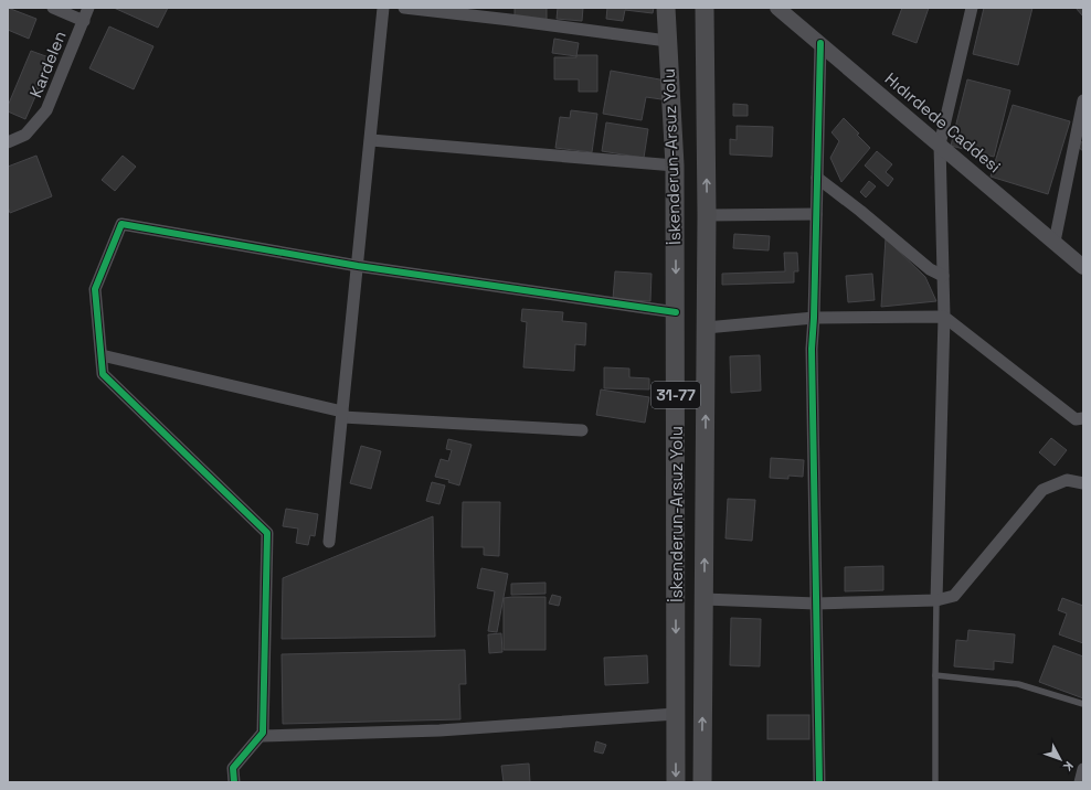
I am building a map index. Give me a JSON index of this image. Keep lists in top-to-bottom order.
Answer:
{
  "streets": {
    "main road": ["İskenderun-Arsuz Yolu", "31-77"],
    "street": ["Kardelen", "Hıdırdede Caddesi"]
  },
  "north": "bottom right"
}
